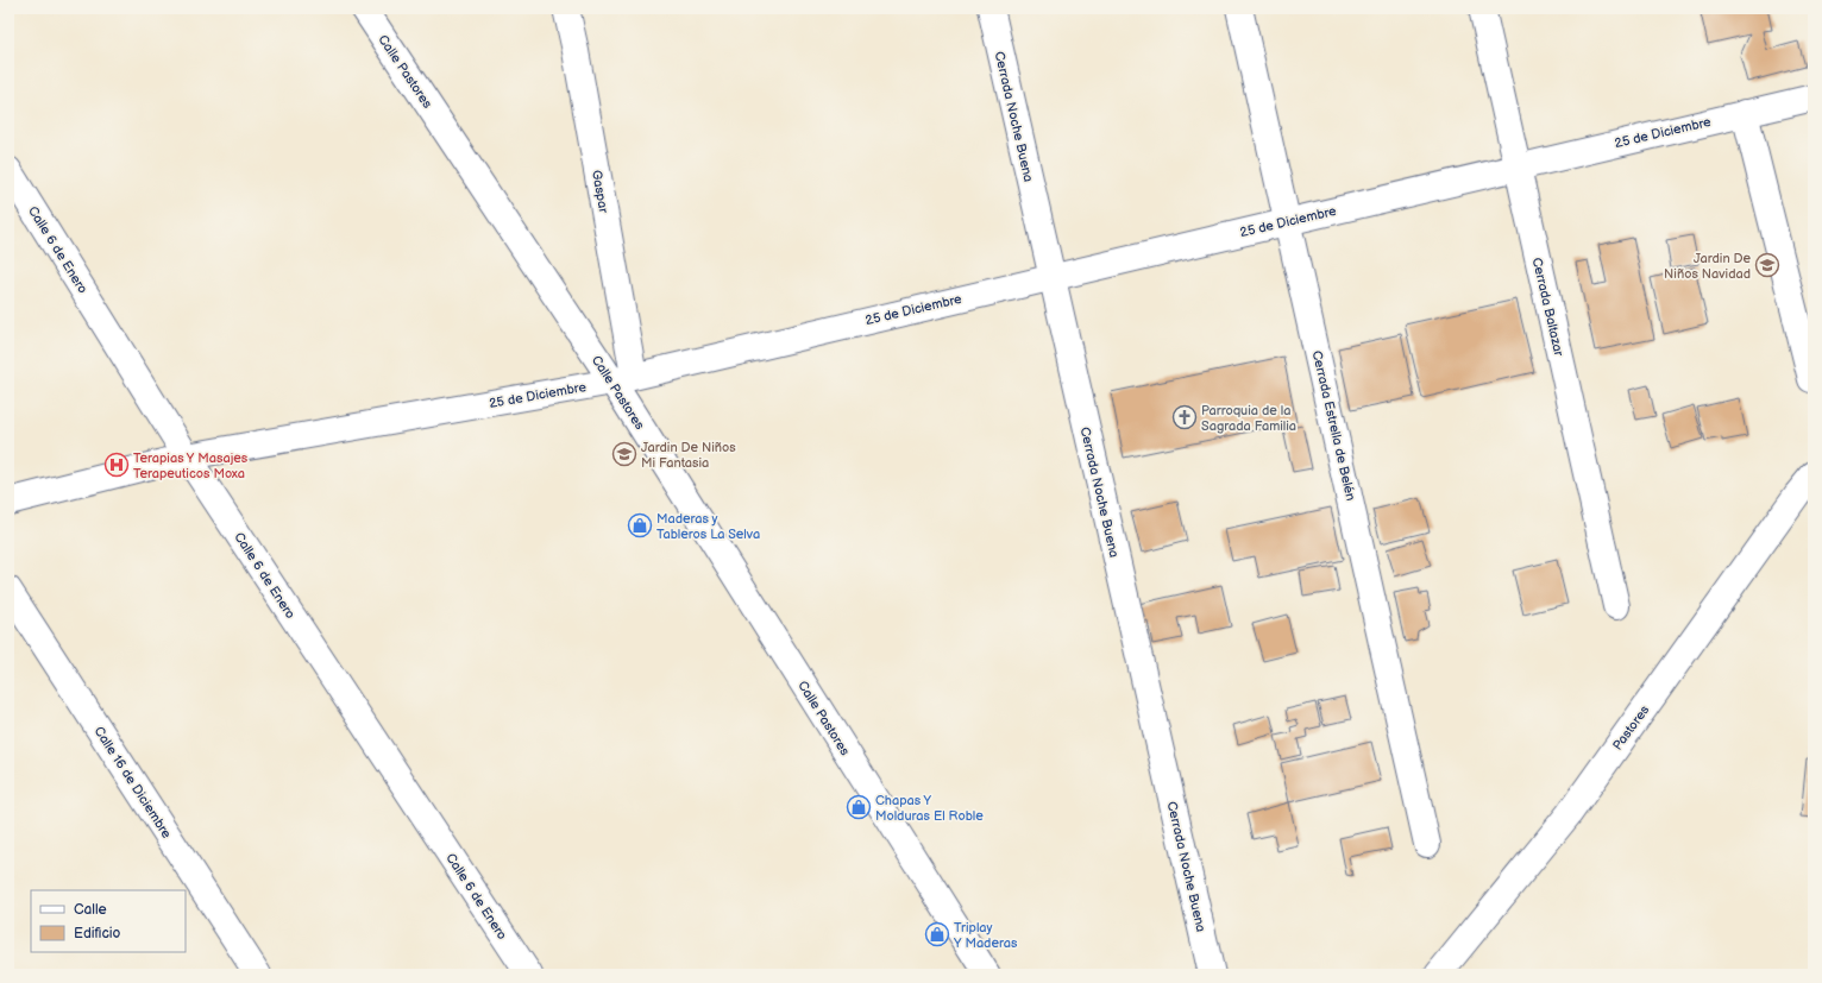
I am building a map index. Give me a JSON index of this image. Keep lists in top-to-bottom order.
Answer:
{
  "streets": {
    "street": [
      "Calle Pastores",
      "Cerrada Noche Buena",
      "25 de Diciembre",
      "Gaspar",
      "Calle 6 de Enero",
      "Cerrada Baltazar",
      "Cerrada Estrella de Belén",
      "Pastores",
      "Calle 16 de Diciembre"
    ]
  },
  "crossings": [
    ["Calle Pastores", "25 de Diciembre"],
    ["Calle Pastores", "Gaspar"],
    ["Cerrada Noche Buena", "25 de Diciembre"],
    ["25 de Diciembre", "Gaspar"],
    ["25 de Diciembre", "Calle 6 de Enero"],
    ["25 de Diciembre", "Cerrada Baltazar"],
    ["25 de Diciembre", "Cerrada Estrella de Belén"]
  ],
  "places": {
    "school or university": ["Jardin De Niños Navidad", "Jardin De Niños Mi Fantasia"],
    "church": ["Parroquia de la Sagrada Familia"],
    "hospital": ["Terapias Y Masajes Terapeuticos Moxa"],
    "shop": ["Maderas y Tableros La Selva", "Chapas Y Molduras El Roble", "Triplay Y Maderas"]
  },
  "legend": ["Calle", "Edificio"]
}
